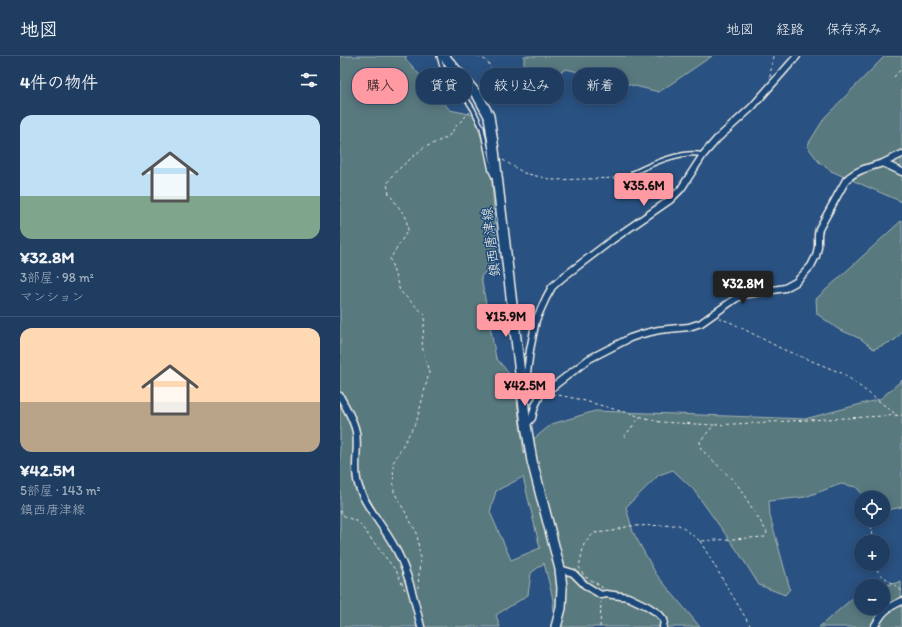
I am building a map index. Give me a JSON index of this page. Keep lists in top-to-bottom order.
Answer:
{
  "streets": {
    "main road": ["鎮西唐津線"]
  },
  "page": {
    "header": "地図",
    "nav": ["地図", "経路", "保存済み"],
    "heading": "4件の物件",
    "chip": [
      "購入",
      "賃貸",
      "絞り込み",
      "新着"
    ],
    "list": [
      {
        "name": "¥32.8M",
        "note": "3部屋 · 98 m² · マンション"
      },
      {
        "name": "¥42.5M",
        "note": "5部屋 · 143 m² · 鎮西唐津線"
      }
    ],
    "price": [
      "¥35.6M",
      "¥32.8M",
      "¥15.9M",
      "¥42.5M"
    ],
    "map_buttons": ["+", "−"]
  }
}
